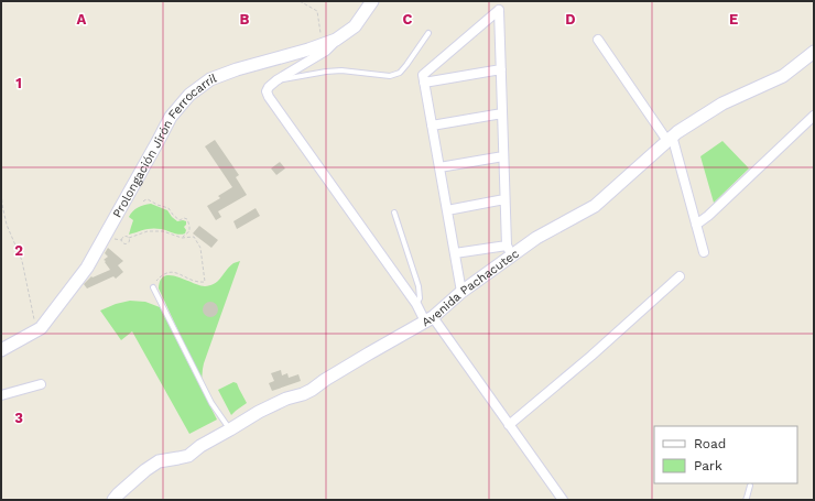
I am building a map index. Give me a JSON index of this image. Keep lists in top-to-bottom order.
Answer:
{
  "streets": {
    "main road": ["Prolongación Jirón Ferrocarril", "Avenida Pachacutec"]
  },
  "legend": ["Road", "Park"],
  "grid": {
    "columns": [
      "A",
      "B",
      "C",
      "D",
      "E"
    ],
    "rows": ["1", "2", "3"]
  }
}
